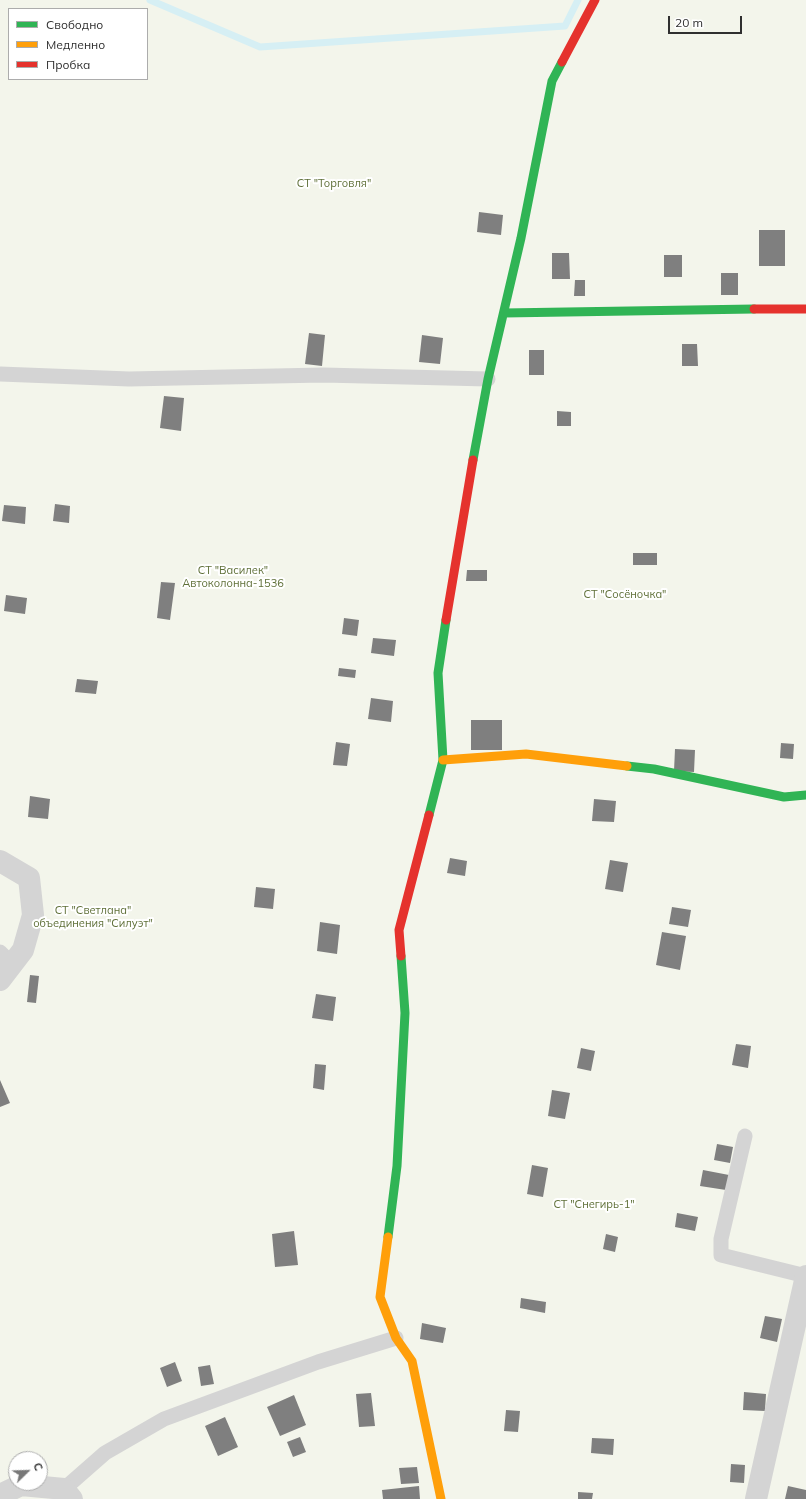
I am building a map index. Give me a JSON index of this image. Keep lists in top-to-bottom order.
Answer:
{
  "parks": [
    "СТ \"Торговля\"",
    "СТ \"Василек\" Автоколонна-1536",
    "СТ \"Сосёночка\"",
    "СТ \"Светлана\" объединения \"Силуэт\"",
    "СТ \"Снегирь-1\""
  ],
  "legend": ["Свободно", "Медленно", "Пробка"],
  "scale_bar": "20 m",
  "north": "top right"
}
